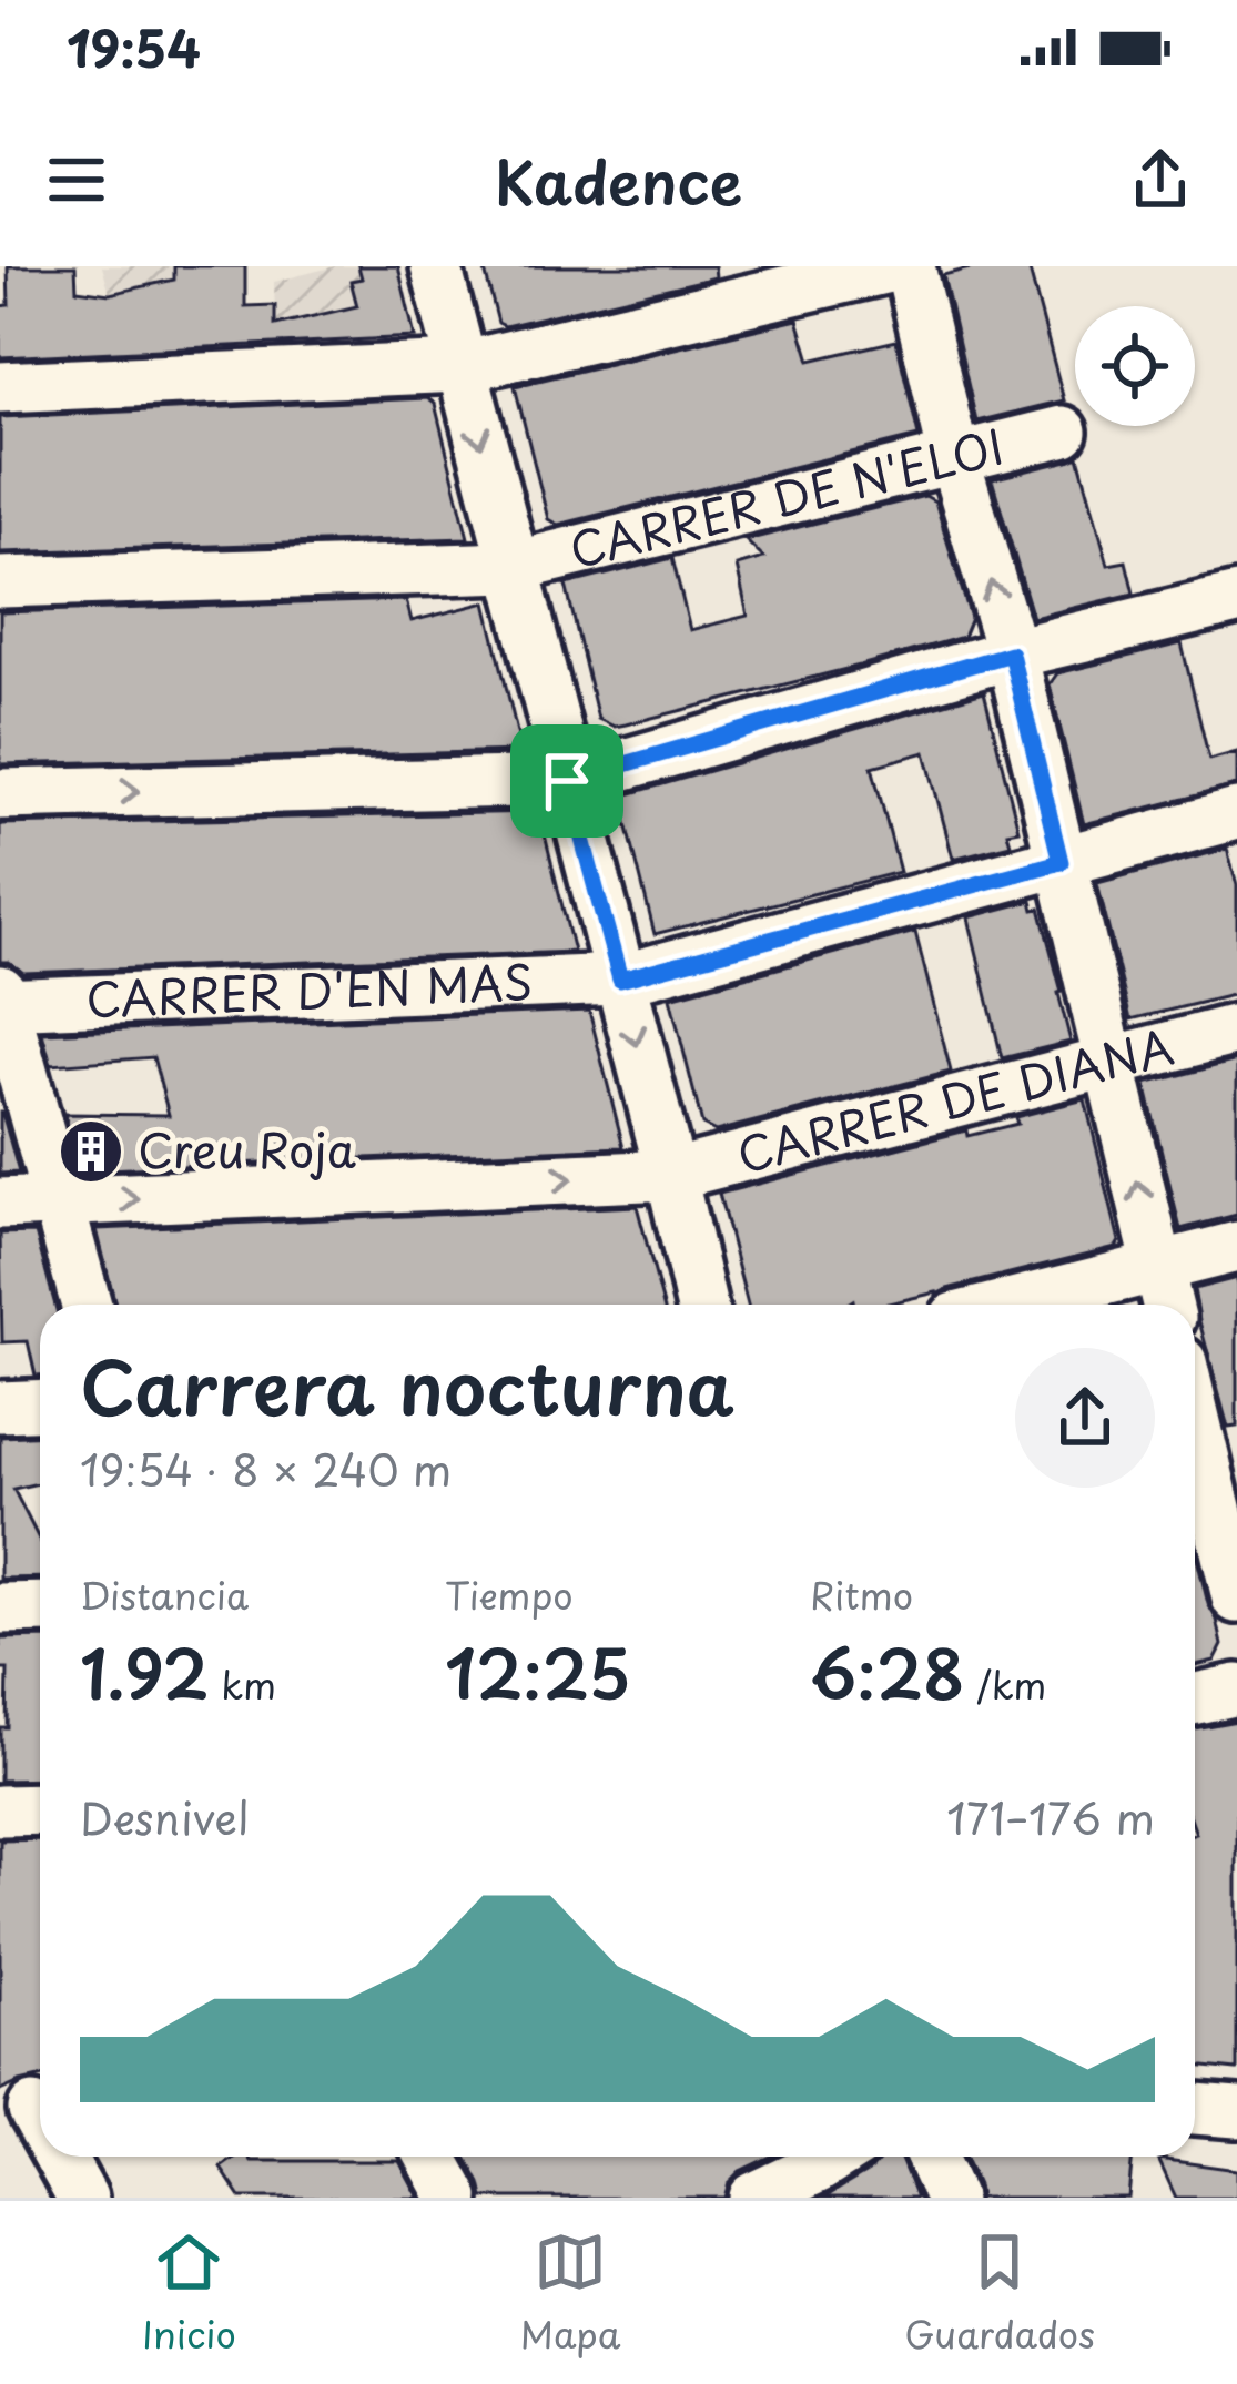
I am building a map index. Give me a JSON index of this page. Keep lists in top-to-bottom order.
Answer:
{
  "streets": {
    "street": ["CARRER DE N'ELOI", "CARRER D'EN MAS", "CARRER DE DIANA"]
  },
  "places": {
    "building": ["Creu Roja"]
  },
  "page": {
    "status": "19:54",
    "header": "Kadence",
    "heading": ["Carrera nocturna", "19:54 · 8 × 240 m"],
    "stats": [
      ["Distancia", "1.92 km"],
      ["Tiempo", "12:25"],
      ["Ritmo", "6:28 /km"]
    ],
    "chart": ["Desnivel", "171–176 m"],
    "tabs": ["Inicio", "Mapa", "Guardados"]
  }
}
